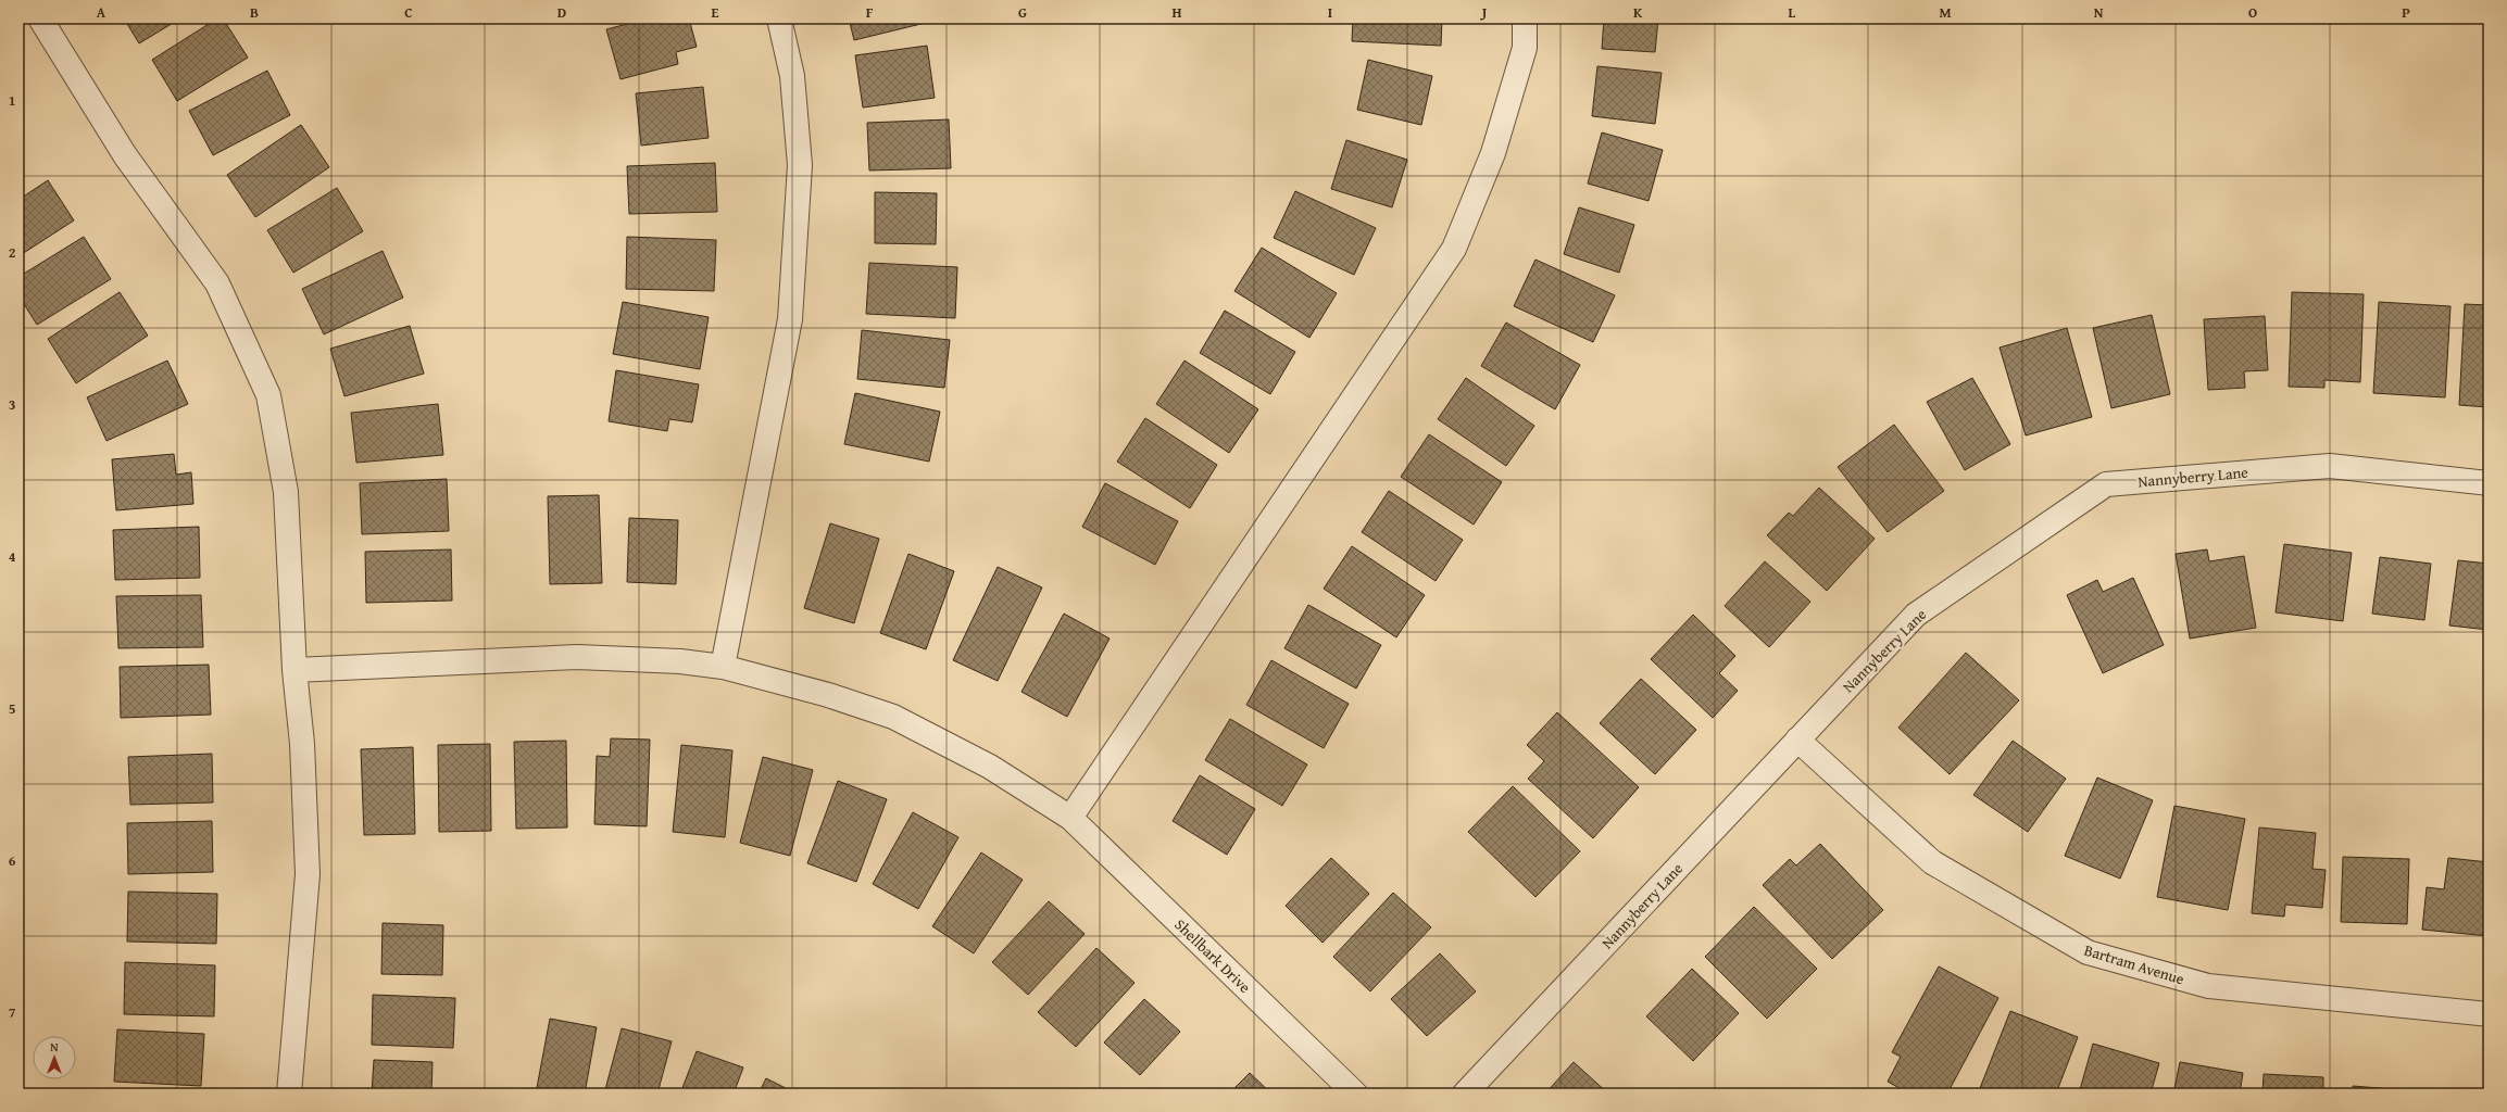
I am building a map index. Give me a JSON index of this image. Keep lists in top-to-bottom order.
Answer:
{
  "streets": {
    "street": ["Nannyberry Lane", "Shellbark Drive", "Bartram Avenue"]
  },
  "crossings": [
    ["Nannyberry Lane", "Bartram Avenue"]
  ],
  "north": "top",
  "grid": {
    "columns": [
      "A",
      "B",
      "C",
      "D",
      "E",
      "F",
      "G",
      "H",
      "I",
      "J",
      "K",
      "L",
      "M",
      "N",
      "O",
      "P"
    ],
    "rows": [
      "1",
      "2",
      "3",
      "4",
      "5",
      "6",
      "7"
    ]
  }
}
